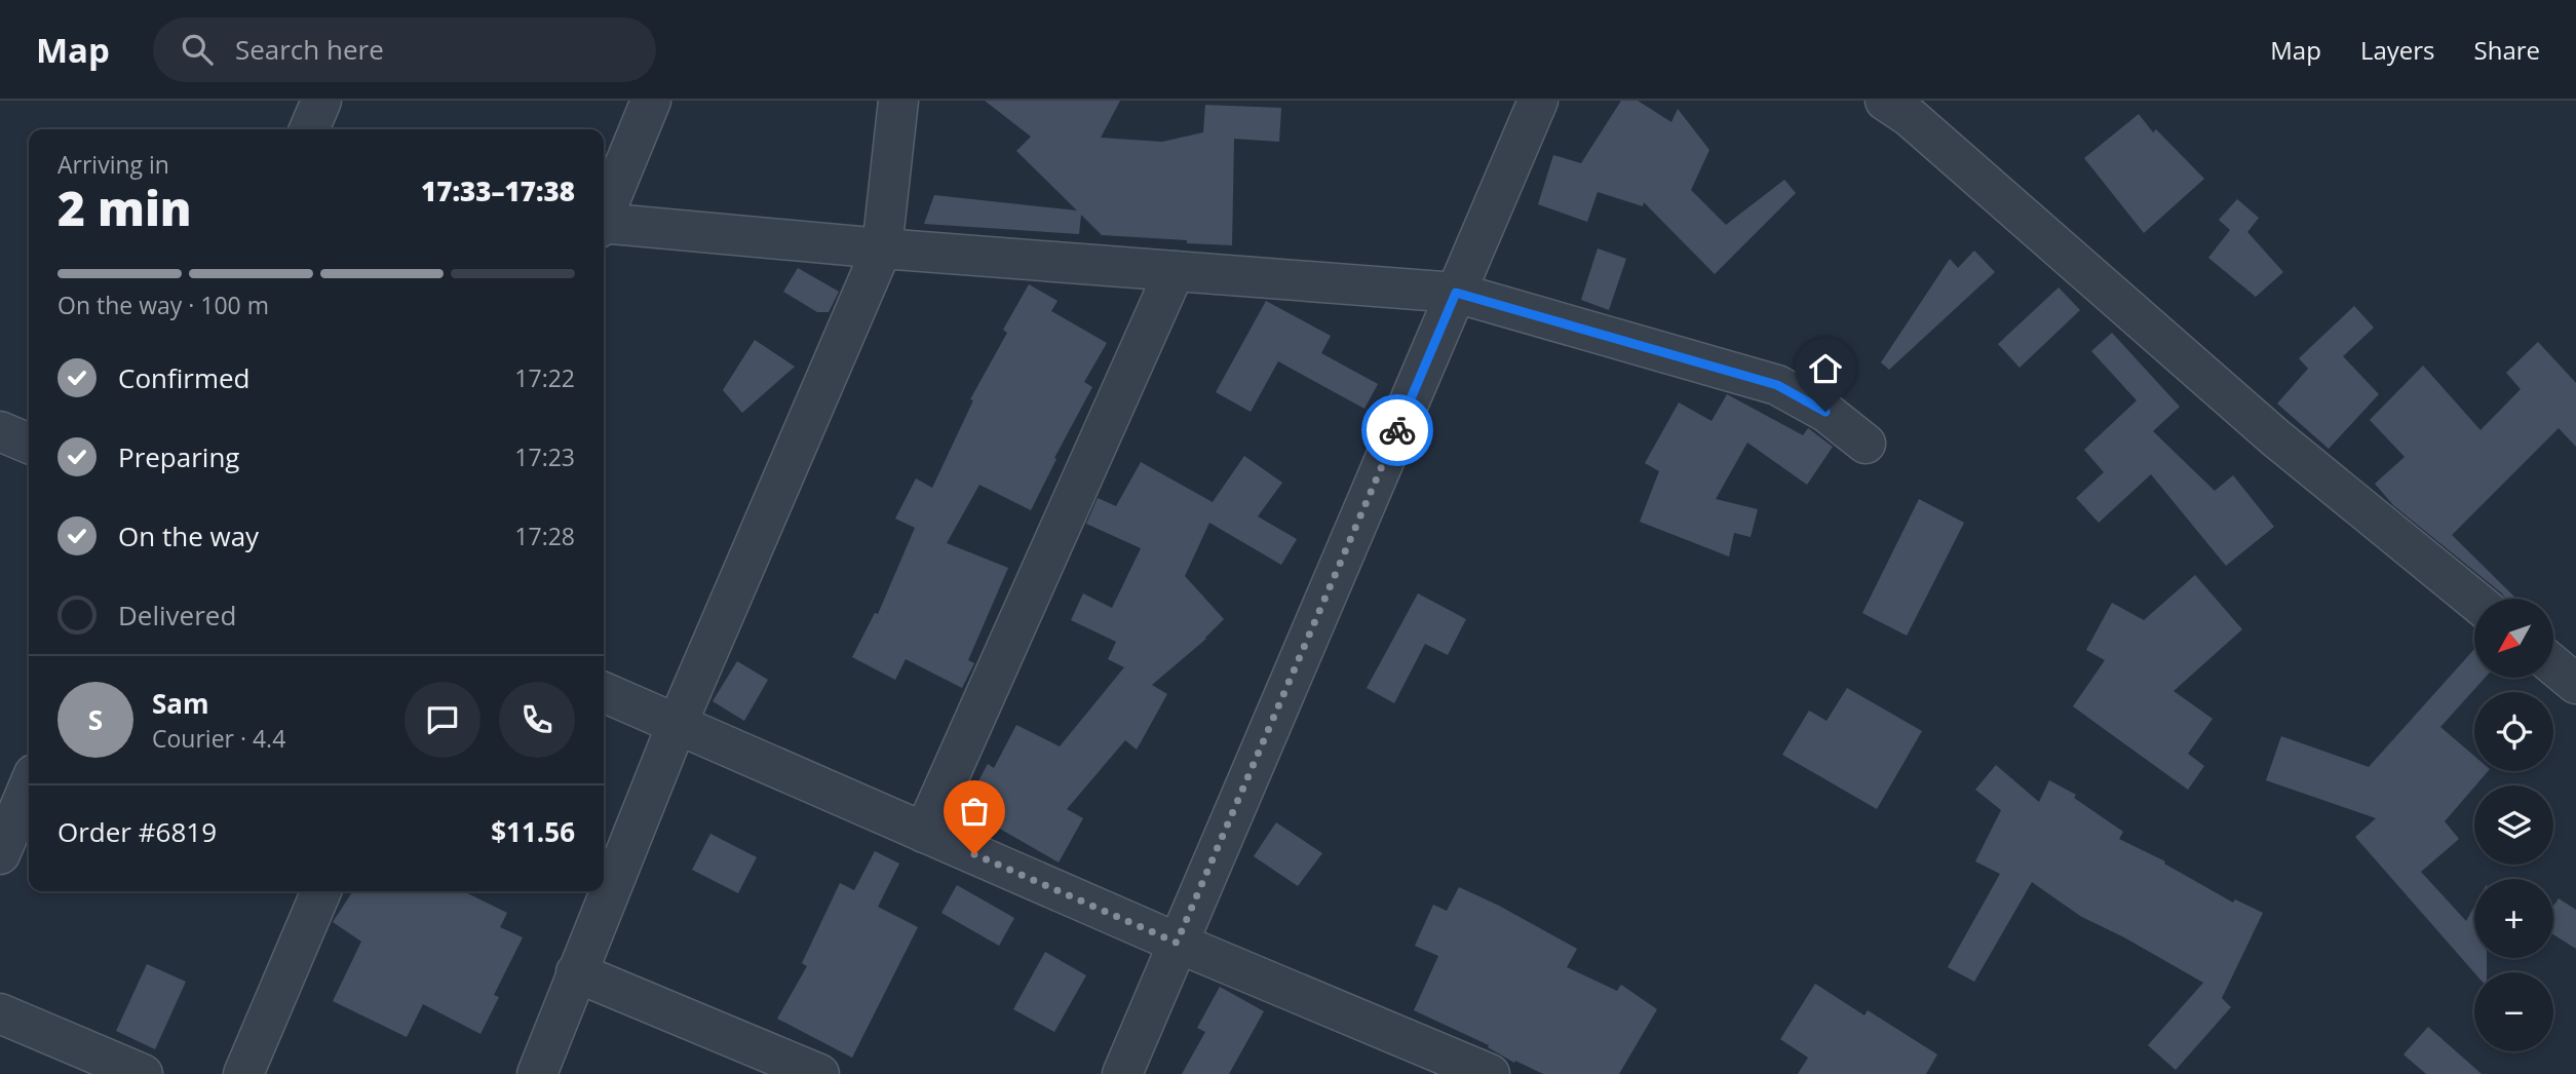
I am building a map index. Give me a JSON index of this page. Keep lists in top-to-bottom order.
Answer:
{
  "north": "bottom left",
  "page": {
    "header": "Map",
    "search": "Search here",
    "nav": ["Map", "Layers", "Share"],
    "heading": ["2 min", "Arriving in", "17:33–17:38"],
    "panel": [
      "Sam",
      "Courier · 4.4",
      "Order #6819",
      "$11.56"
    ],
    "bar": "On the way · 100 m",
    "list": [
      ["Confirmed", "17:22"],
      ["Preparing", "17:23"],
      ["On the way", "17:28"],
      "Delivered"
    ],
    "map_buttons": ["+", "−"],
    "round": "S"
  }
}
